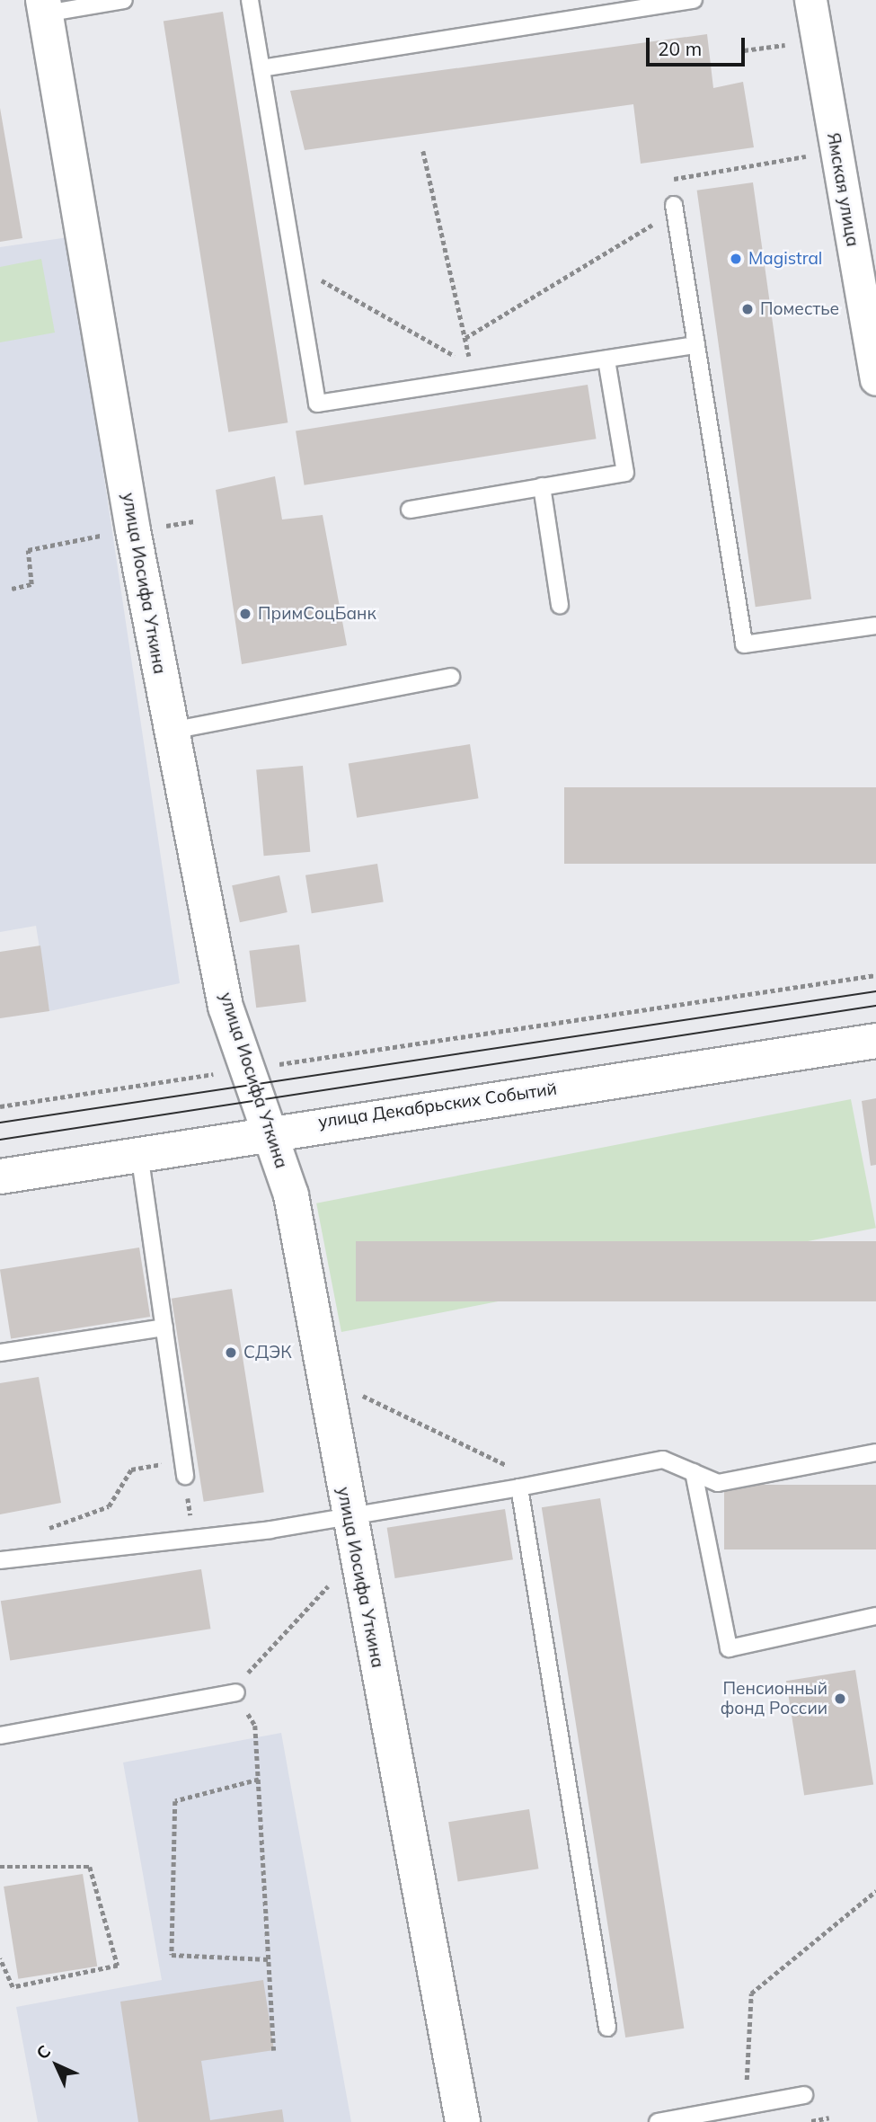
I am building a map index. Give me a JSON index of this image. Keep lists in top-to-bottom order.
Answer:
{
  "streets": {
    "street": ["Ямская улица", "улица Иосифа Уткина", "улица Декабрьских Событий"]
  },
  "crossings": [
    ["улица Иосифа Уткина", "улица Декабрьских Событий"]
  ],
  "places": [
    "Magistral",
    "Поместье",
    "ПримСоцБанк",
    "СДЭК",
    "Пенсионный фонд России"
  ],
  "scale_bar": "20 m",
  "north": "top left"
}
